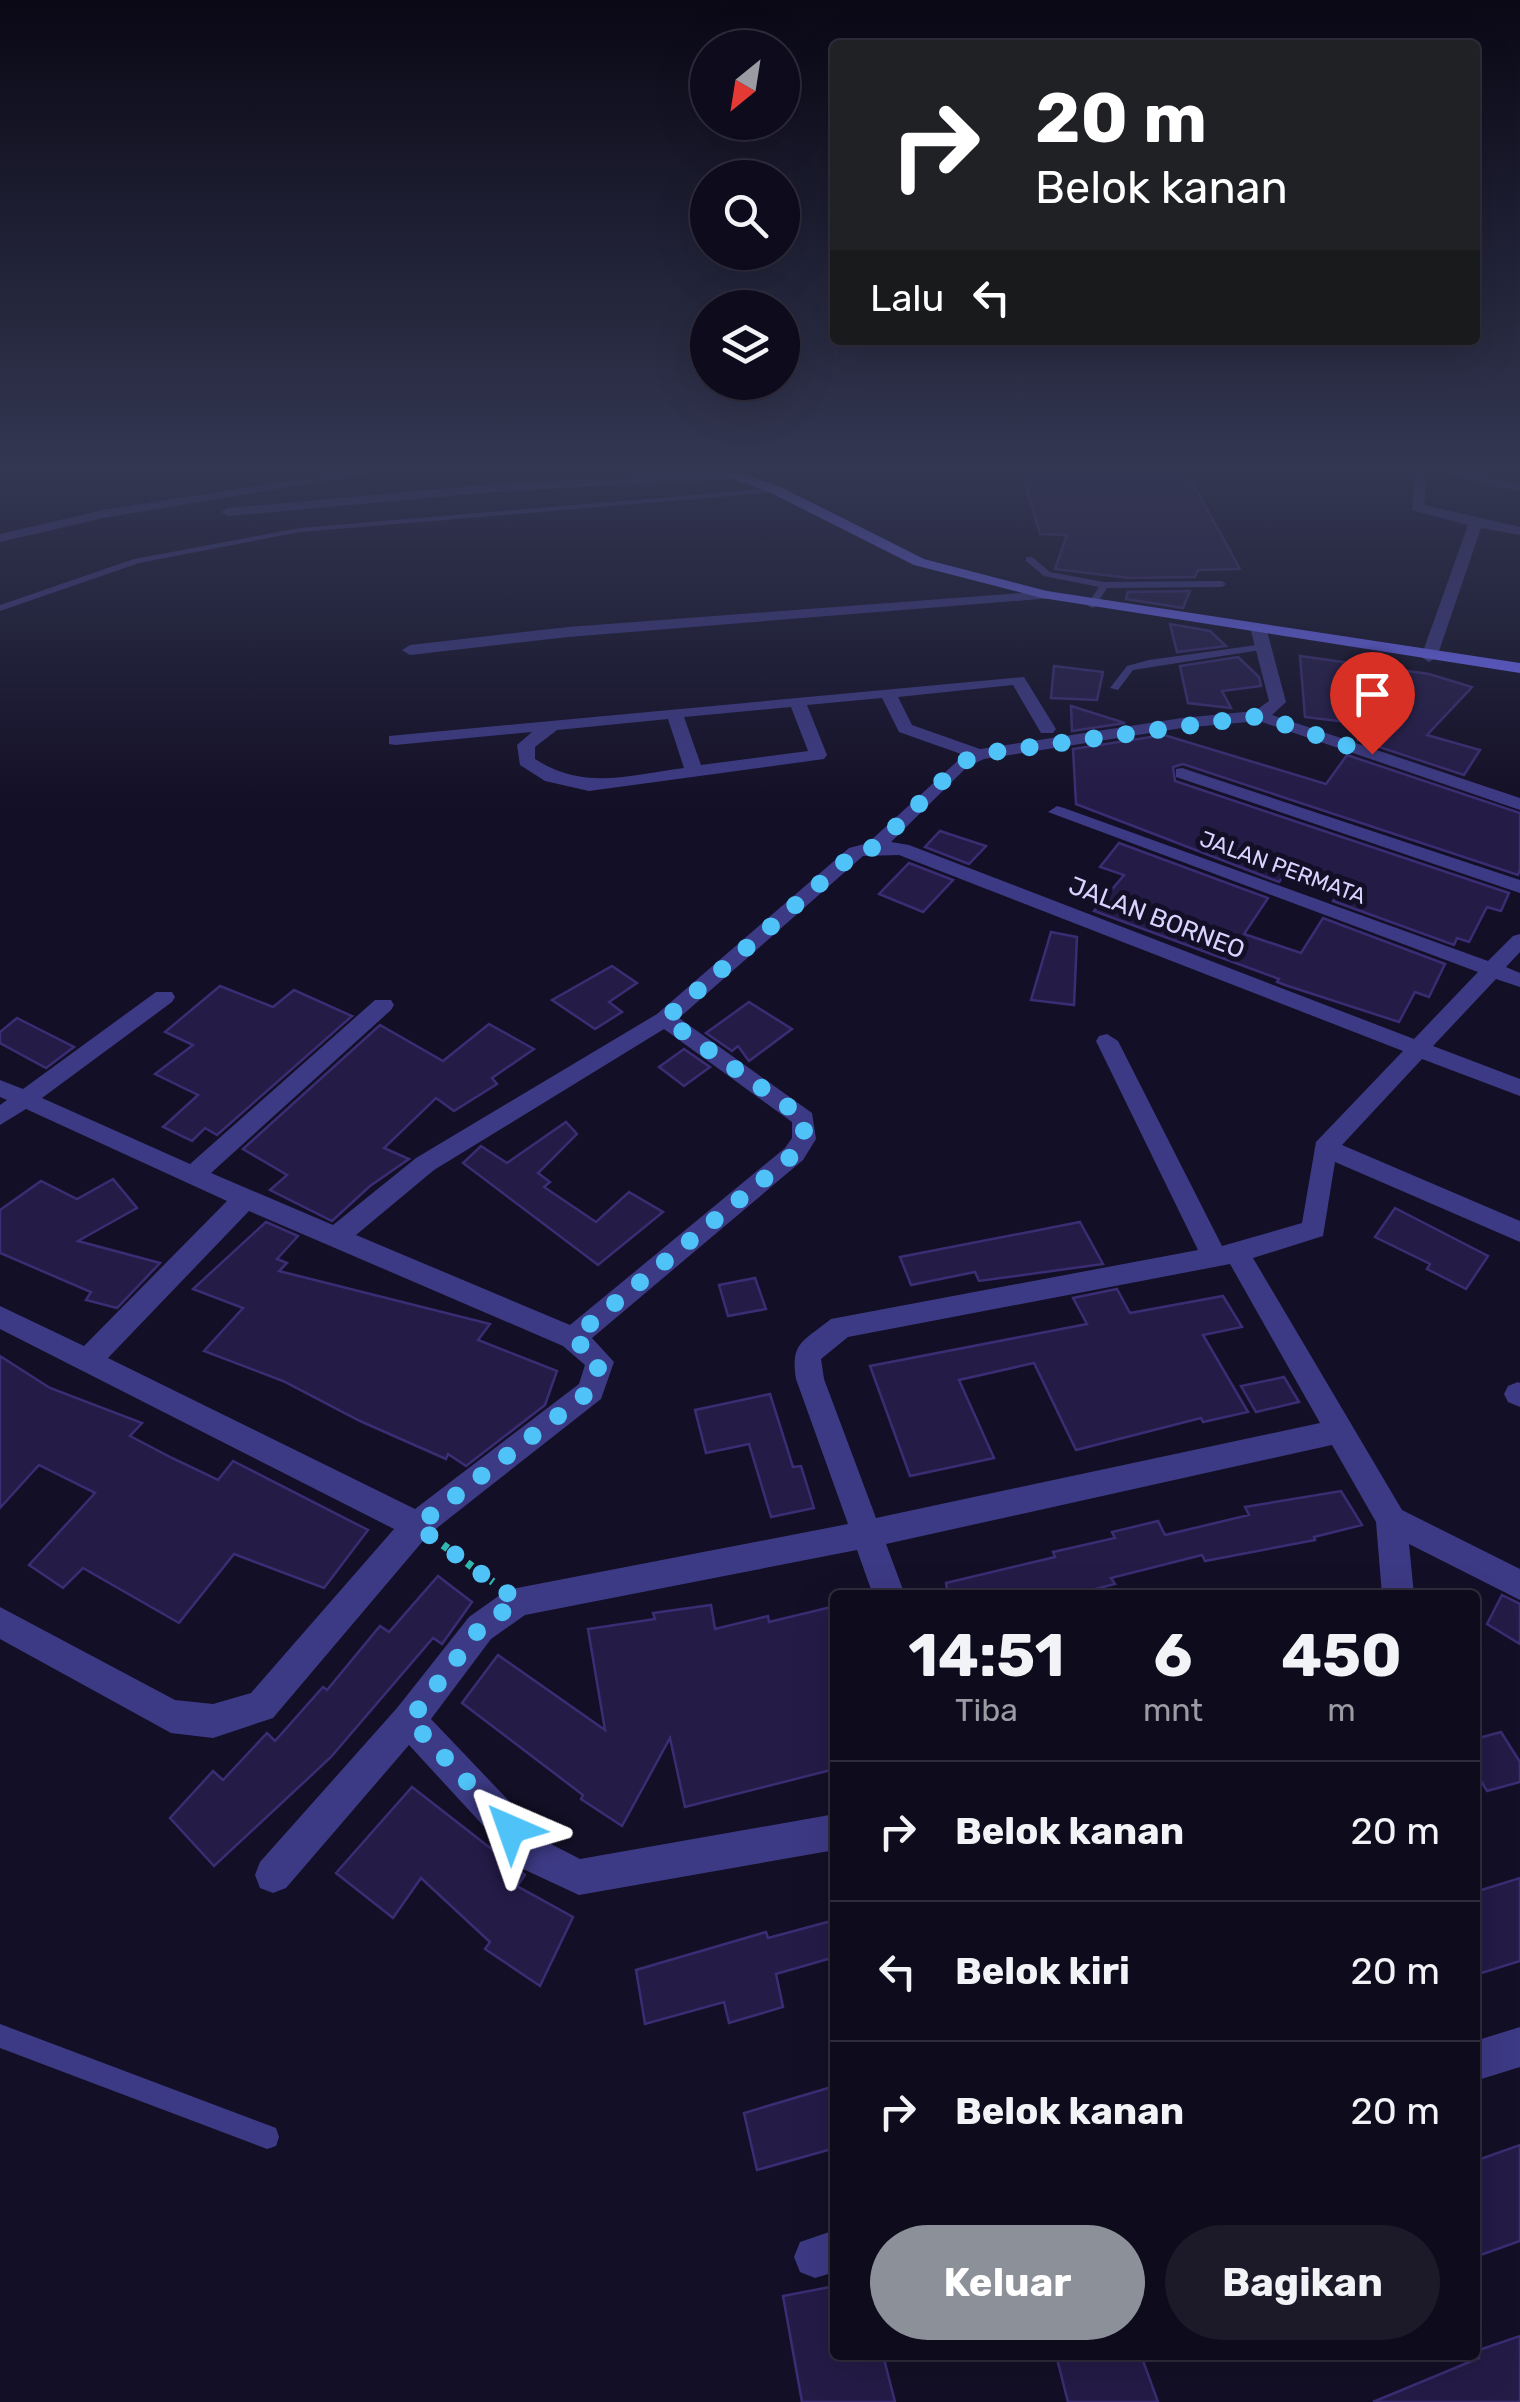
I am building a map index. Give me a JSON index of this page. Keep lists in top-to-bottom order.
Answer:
{
  "streets": {
    "street": ["JALAN PERMATA", "JALAN BORNEO"]
  },
  "north": "bottom left",
  "page": {
    "turn": ["20 m", "Belok kanan"],
    "then": "Lalu",
    "eta": [
      "14:51",
      "Tiba",
      "6",
      "mnt",
      "450",
      "m"
    ],
    "list": [
      {
        "name": "Belok kanan",
        "value": "20 m"
      },
      {
        "name": "Belok kiri",
        "value": "20 m"
      },
      {
        "name": "Belok kanan",
        "value": "20 m"
      }
    ],
    "buttons": ["Keluar", "Bagikan"]
  }
}
